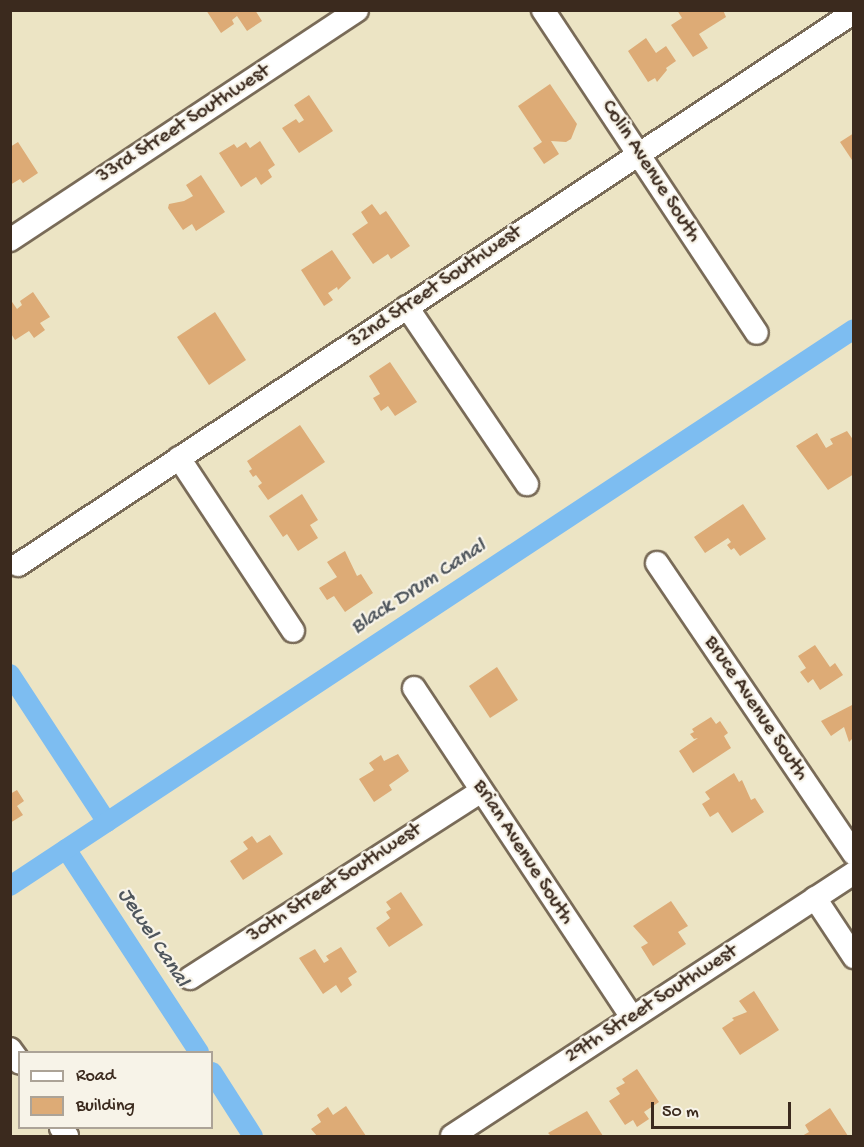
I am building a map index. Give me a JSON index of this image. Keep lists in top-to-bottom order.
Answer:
{
  "streets": {
    "street": [
      "33rd Street Southwest",
      "Colin Avenue South",
      "32nd Street Southwest",
      "Bruce Avenue South",
      "Brian Avenue South",
      "30th Street Southwest",
      "29th Street Southwest"
    ]
  },
  "crossings": [
    ["Colin Avenue South", "32nd Street Southwest"],
    ["Brian Avenue South", "30th Street Southwest"],
    ["Brian Avenue South", "29th Street Southwest"]
  ],
  "water": ["Black Drum Canal", "Jewel Canal"],
  "legend": ["Road", "Building"],
  "scale_bar": "50 m"
}
